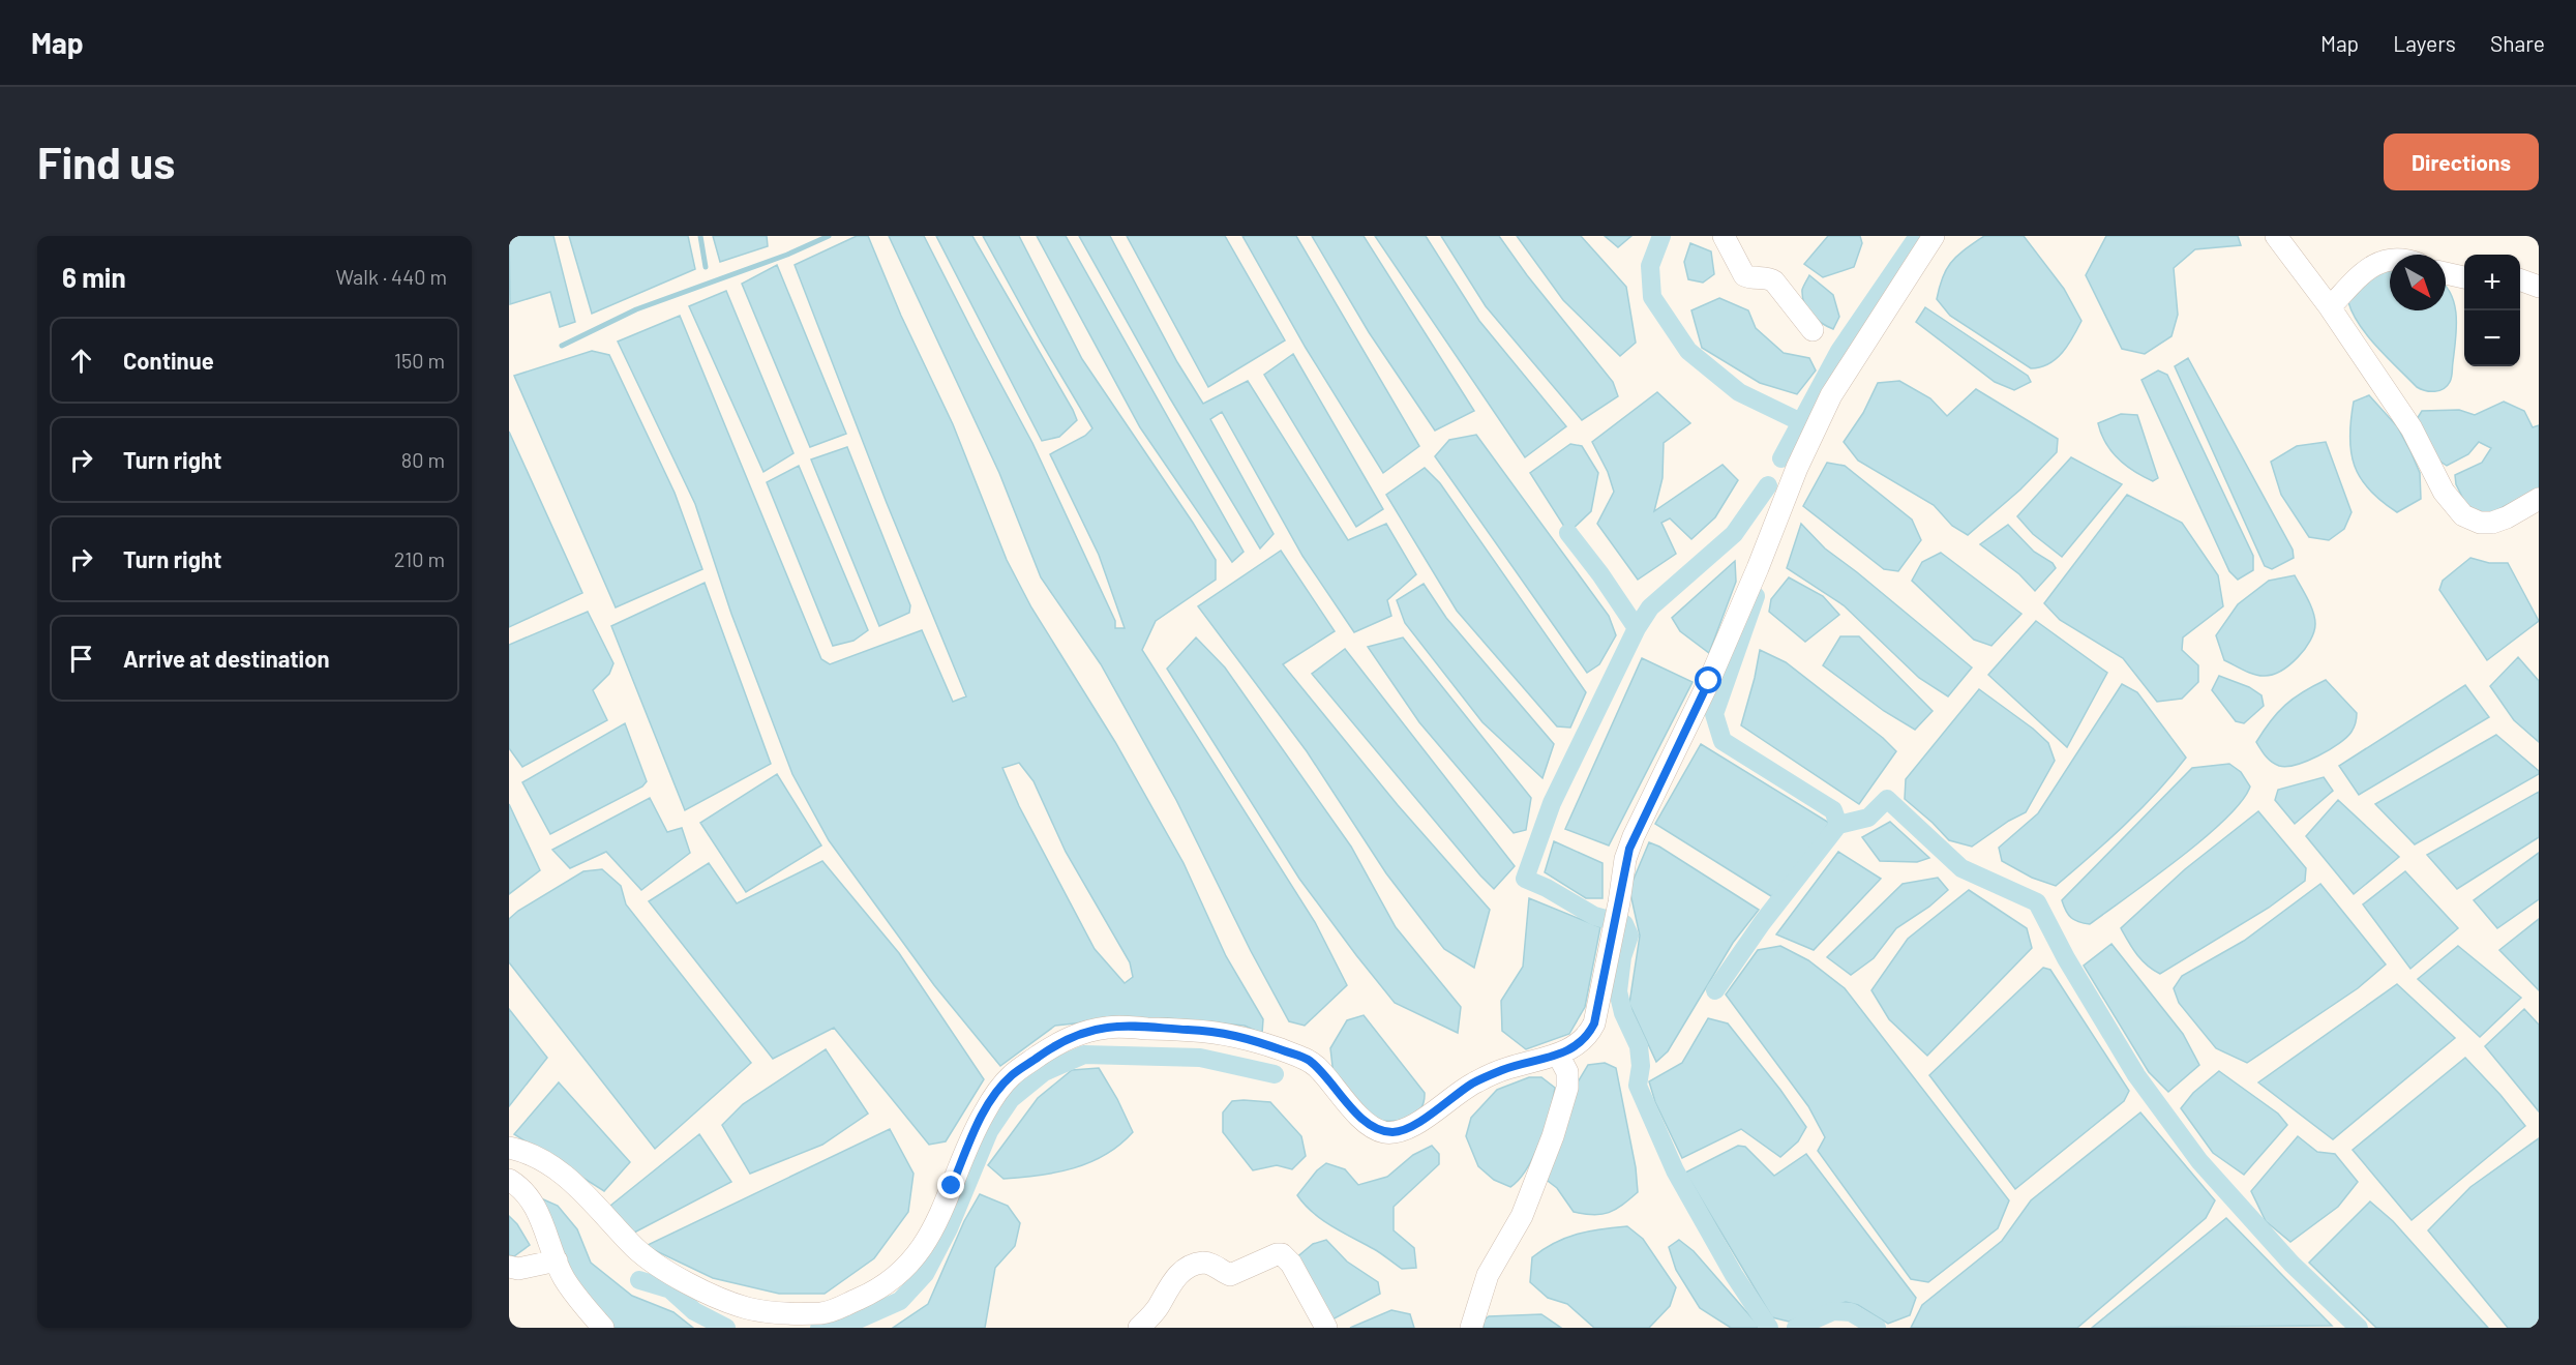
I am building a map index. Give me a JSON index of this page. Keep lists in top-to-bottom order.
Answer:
{
  "north": "bottom right",
  "page": {
    "header": "Map",
    "nav": ["Map", "Layers", "Share"],
    "buttons": "Directions",
    "title": "Find us",
    "heading": ["6 min", "Walk · 440 m"],
    "map_buttons": ["+", "−"],
    "list": [
      ["Continue", "150 m"],
      ["Turn right", "80 m"],
      ["Turn right", "210 m"],
      "Arrive at destination"
    ]
  }
}
